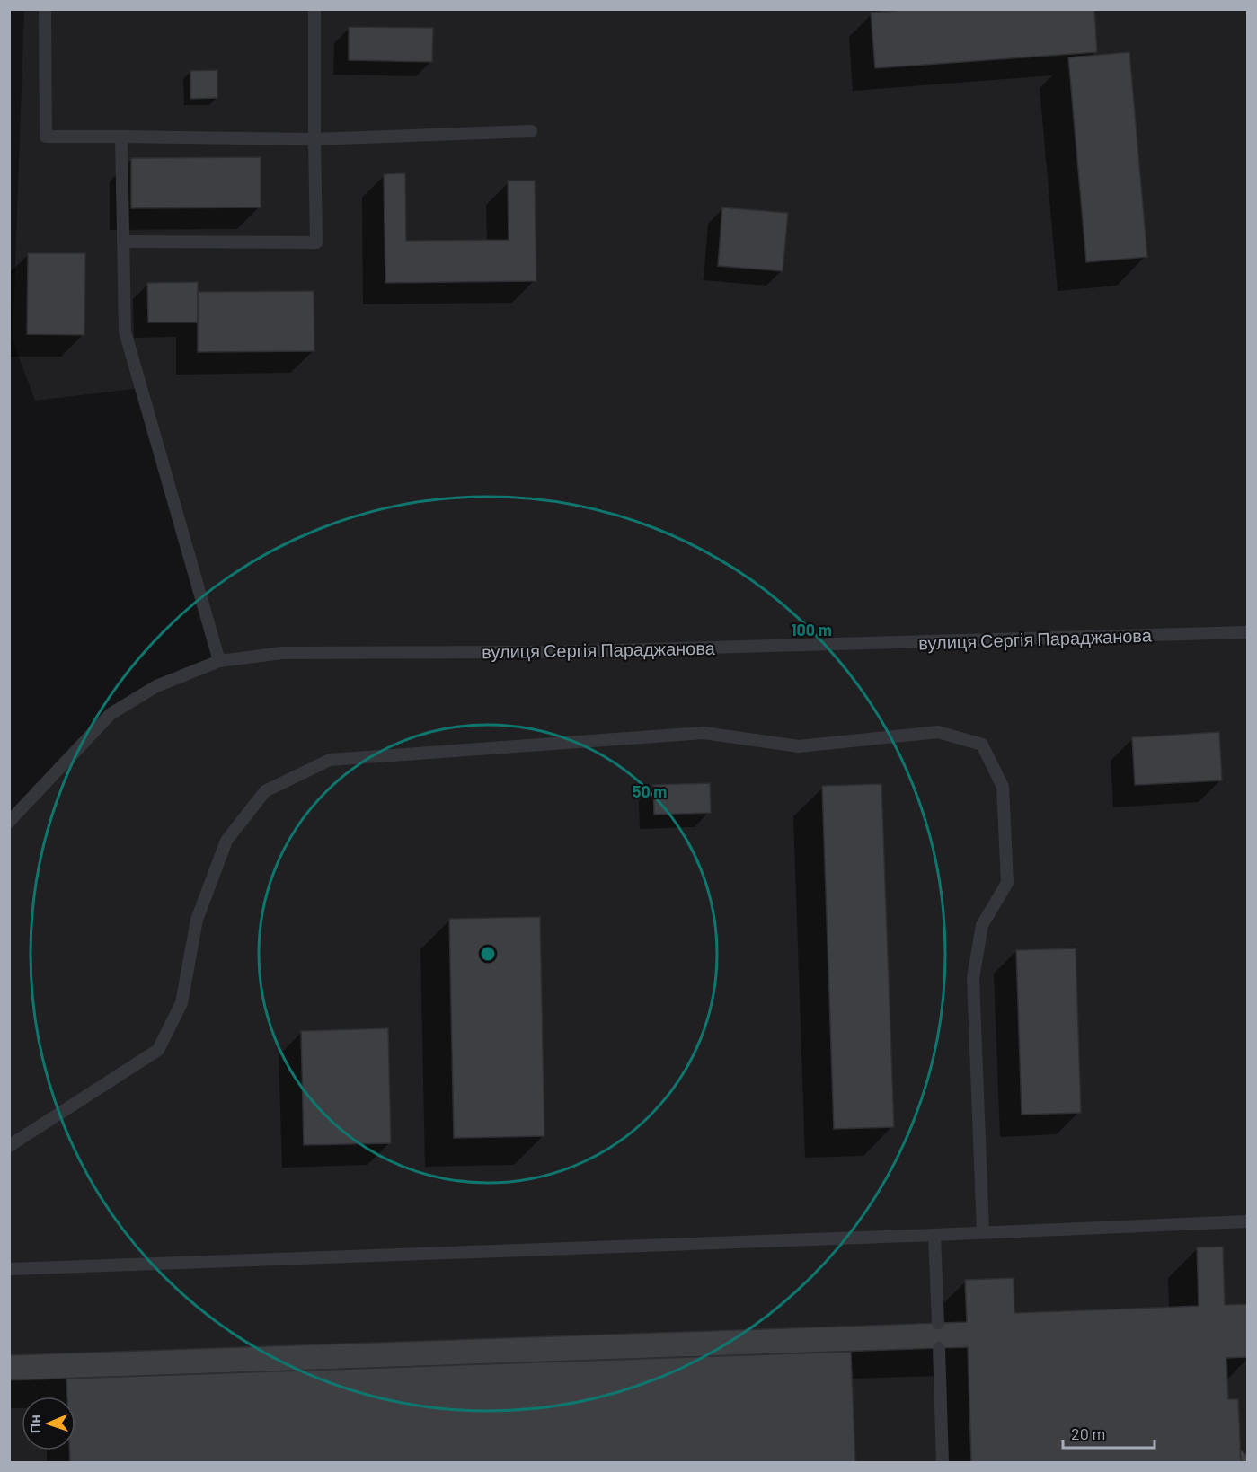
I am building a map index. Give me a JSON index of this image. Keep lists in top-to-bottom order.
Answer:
{
  "streets": {
    "lane": ["вулиця Сергія Параджанова"]
  },
  "scale_bar": "20 m",
  "north": "left",
  "rings": ["100 m", "50 m"]
}
